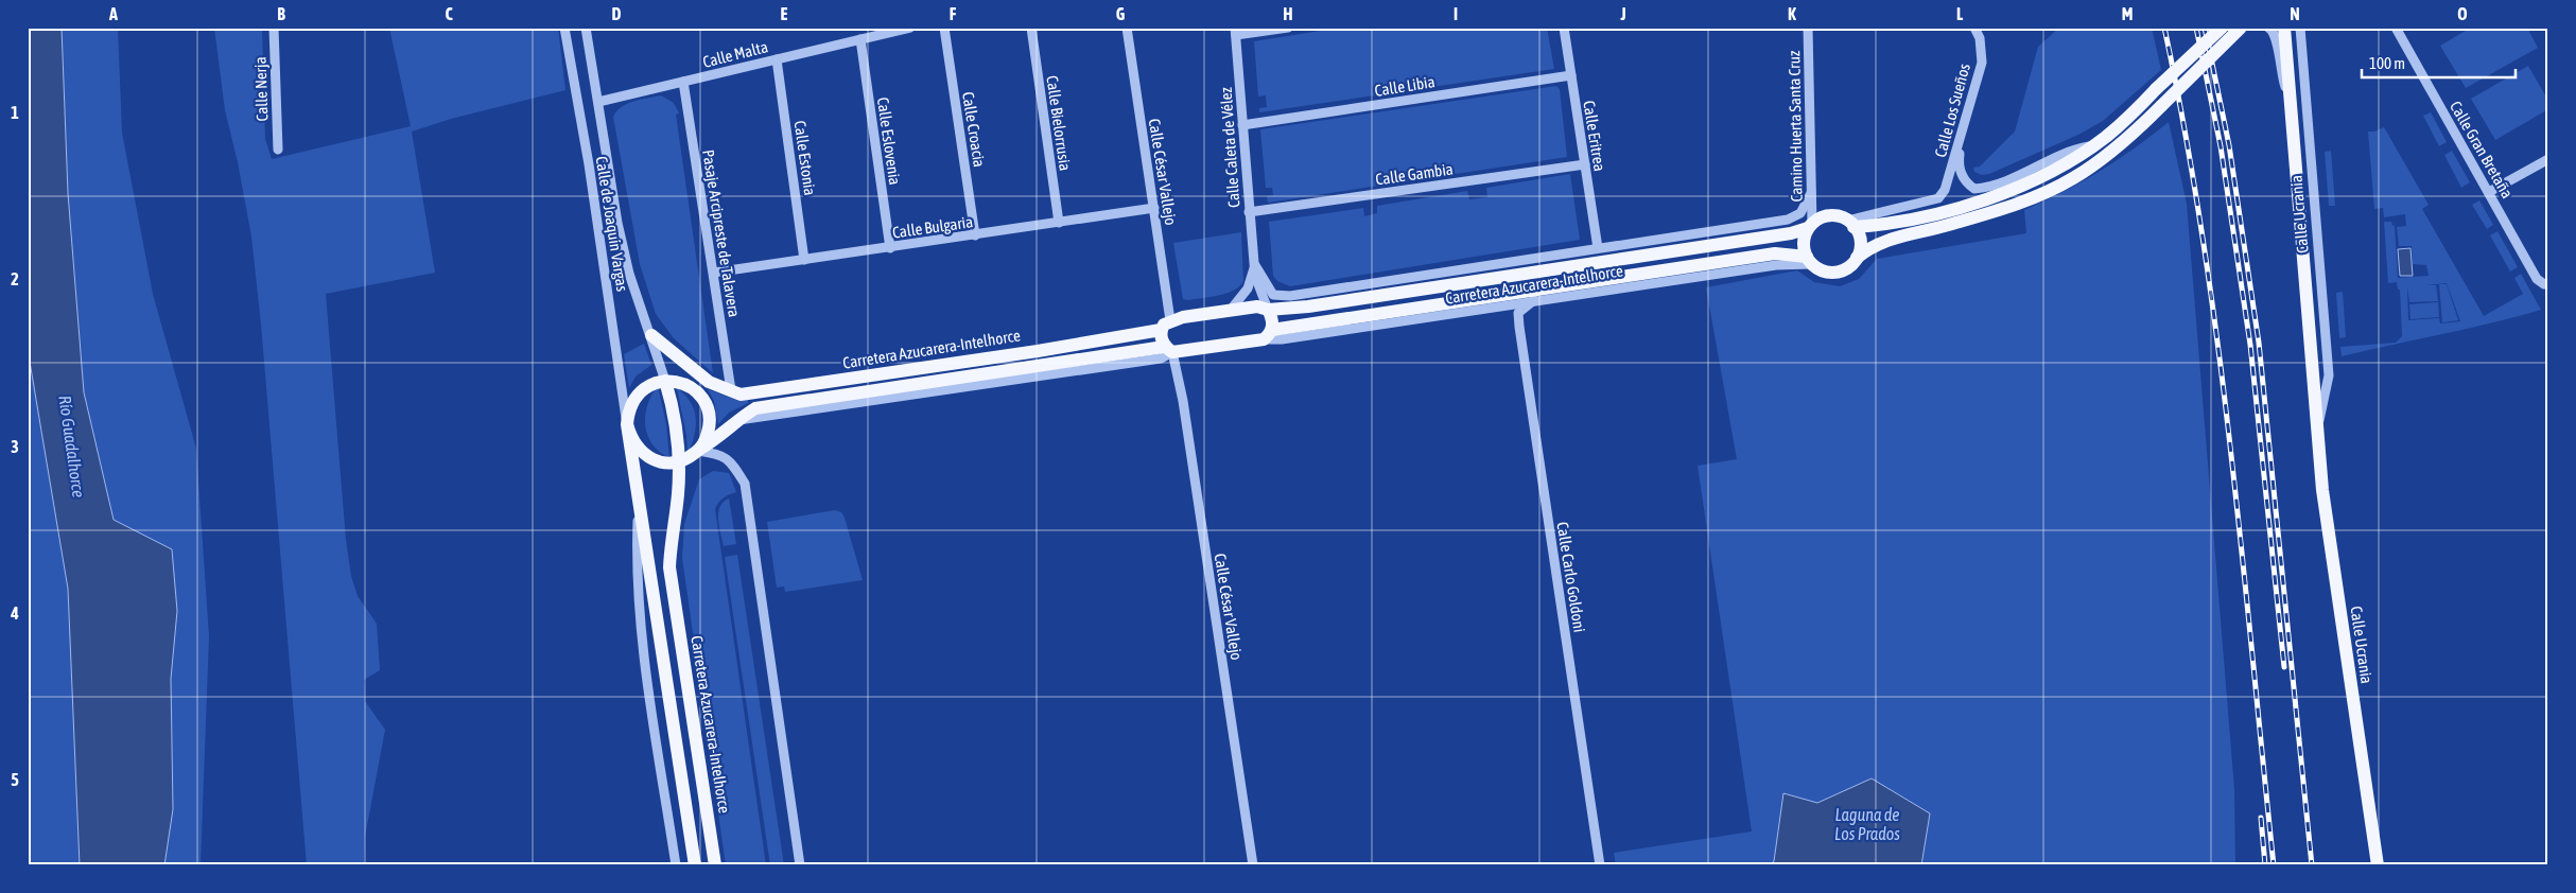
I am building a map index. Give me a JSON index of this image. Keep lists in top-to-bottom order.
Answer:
{
  "streets": {
    "main road": ["Calle Ucrania", "Carretera Azucarera-Intelhorce"],
    "street": [
      "Calle Malta",
      "Calle Libia",
      "Calle Nerja",
      "Calle Los Sueños",
      "Calle Bielorrusia",
      "Camino Huerta Santa Cruz",
      "Calle Croacia",
      "Calle Eritrea",
      "Calle Eslovenia",
      "Calle Caleta de Vélez",
      "Calle Gran Bretaña",
      "Calle Estonia",
      "Calle César Vallejo",
      "Calle Gambia",
      "Calle de Joaquín Vargas",
      "Calle Bulgaria",
      "Pasaje Arcipreste de Talavera",
      "Calle Carlo Goldoni"
    ]
  },
  "crossings": [
    ["Calle Malta", "Calle Eslovenia"],
    ["Calle Malta", "Calle Estonia"],
    ["Calle Malta", "Calle de Joaquín Vargas"],
    ["Calle Malta", "Pasaje Arcipreste de Talavera"],
    ["Calle Libia", "Calle Eritrea"],
    ["Calle Libia", "Calle Caleta de Vélez"],
    ["Calle Los Sueños", "Camino Huerta Santa Cruz"],
    ["Calle Los Sueños", "Carretera Azucarera-Intelhorce"],
    ["Calle Bielorrusia", "Calle Bulgaria"],
    ["Camino Huerta Santa Cruz", "Carretera Azucarera-Intelhorce"],
    ["Calle Croacia", "Calle Bulgaria"],
    ["Calle Eritrea", "Calle Gambia"],
    ["Calle Eritrea", "Carretera Azucarera-Intelhorce"],
    ["Calle Eslovenia", "Calle Bulgaria"],
    ["Calle Caleta de Vélez", "Calle Gambia"],
    ["Calle Caleta de Vélez", "Carretera Azucarera-Intelhorce"],
    ["Calle Estonia", "Calle Bulgaria"],
    ["Calle César Vallejo", "Calle Bulgaria"],
    ["Calle César Vallejo", "Carretera Azucarera-Intelhorce"],
    ["Calle de Joaquín Vargas", "Carretera Azucarera-Intelhorce"],
    ["Calle Bulgaria", "Pasaje Arcipreste de Talavera"],
    ["Pasaje Arcipreste de Talavera", "Carretera Azucarera-Intelhorce"],
    ["Carretera Azucarera-Intelhorce", "Calle Carlo Goldoni"]
  ],
  "water": ["Río Guadalhorce", "Laguna de Los Prados"],
  "scale_bar": "100 m",
  "grid": {
    "columns": [
      "A",
      "B",
      "C",
      "D",
      "E",
      "F",
      "G",
      "H",
      "I",
      "J",
      "K",
      "L",
      "M",
      "N",
      "O"
    ],
    "rows": [
      "1",
      "2",
      "3",
      "4",
      "5"
    ]
  }
}
